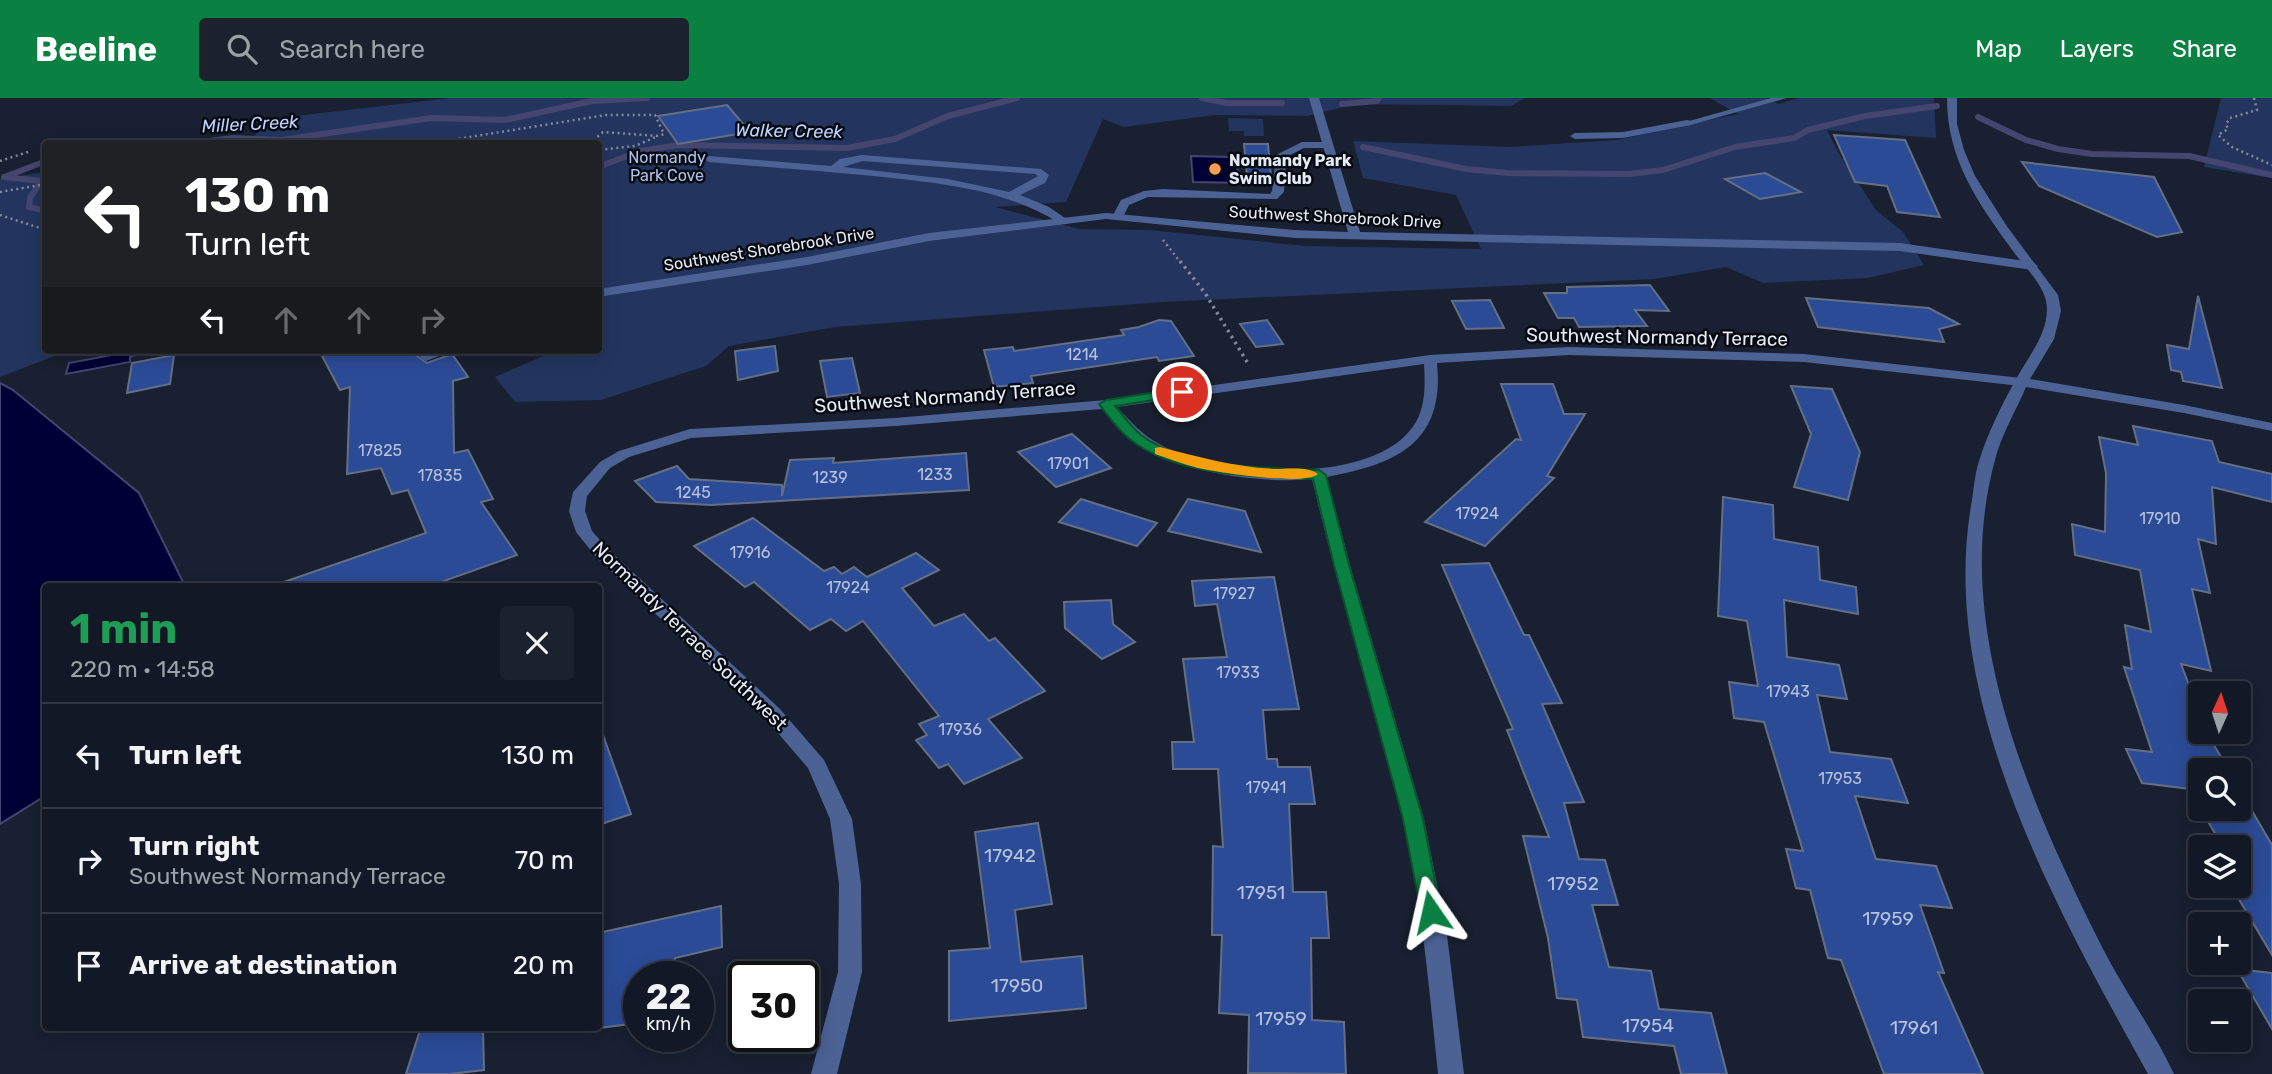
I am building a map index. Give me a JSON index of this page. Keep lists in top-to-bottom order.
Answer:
{
  "streets": {
    "street": ["Southwest Shorebrook Drive", "Southwest Normandy Terrace", "Normandy Terrace Southwest"]
  },
  "crossings": [
    ["Southwest Normandy Terrace", "Normandy Terrace Southwest"]
  ],
  "water": ["Miller Creek", "Walker Creek"],
  "parks": ["Normandy Park Cove"],
  "places": ["Normandy Park Swim Club"],
  "house_numbers": [
    "1214",
    "17825",
    "17901",
    "1233",
    "17835",
    "1239",
    "1245",
    "17924",
    "17910",
    "17916",
    "17924",
    "17927",
    "17933",
    "17943",
    "17936",
    "17953",
    "17941",
    "17942",
    "17952",
    "17951",
    "17959",
    "17950",
    "17959",
    "17954",
    "17961"
  ],
  "north": "top",
  "page": {
    "header": "Beeline",
    "search": "Search here",
    "nav": ["Map", "Layers", "Share"],
    "turn": ["130 m", "Turn left"],
    "heading": ["1 min", "220 m · 14:58"],
    "map_buttons": ["+", "−"],
    "list": [
      {
        "name": "Turn left",
        "value": "130 m"
      },
      {
        "name": "Turn right",
        "note": "Southwest Normandy Terrace",
        "value": "70 m"
      },
      {
        "name": "Arrive at destination",
        "value": "20 m"
      }
    ],
    "speed": "22 km/h",
    "limit": "30"
  }
}
